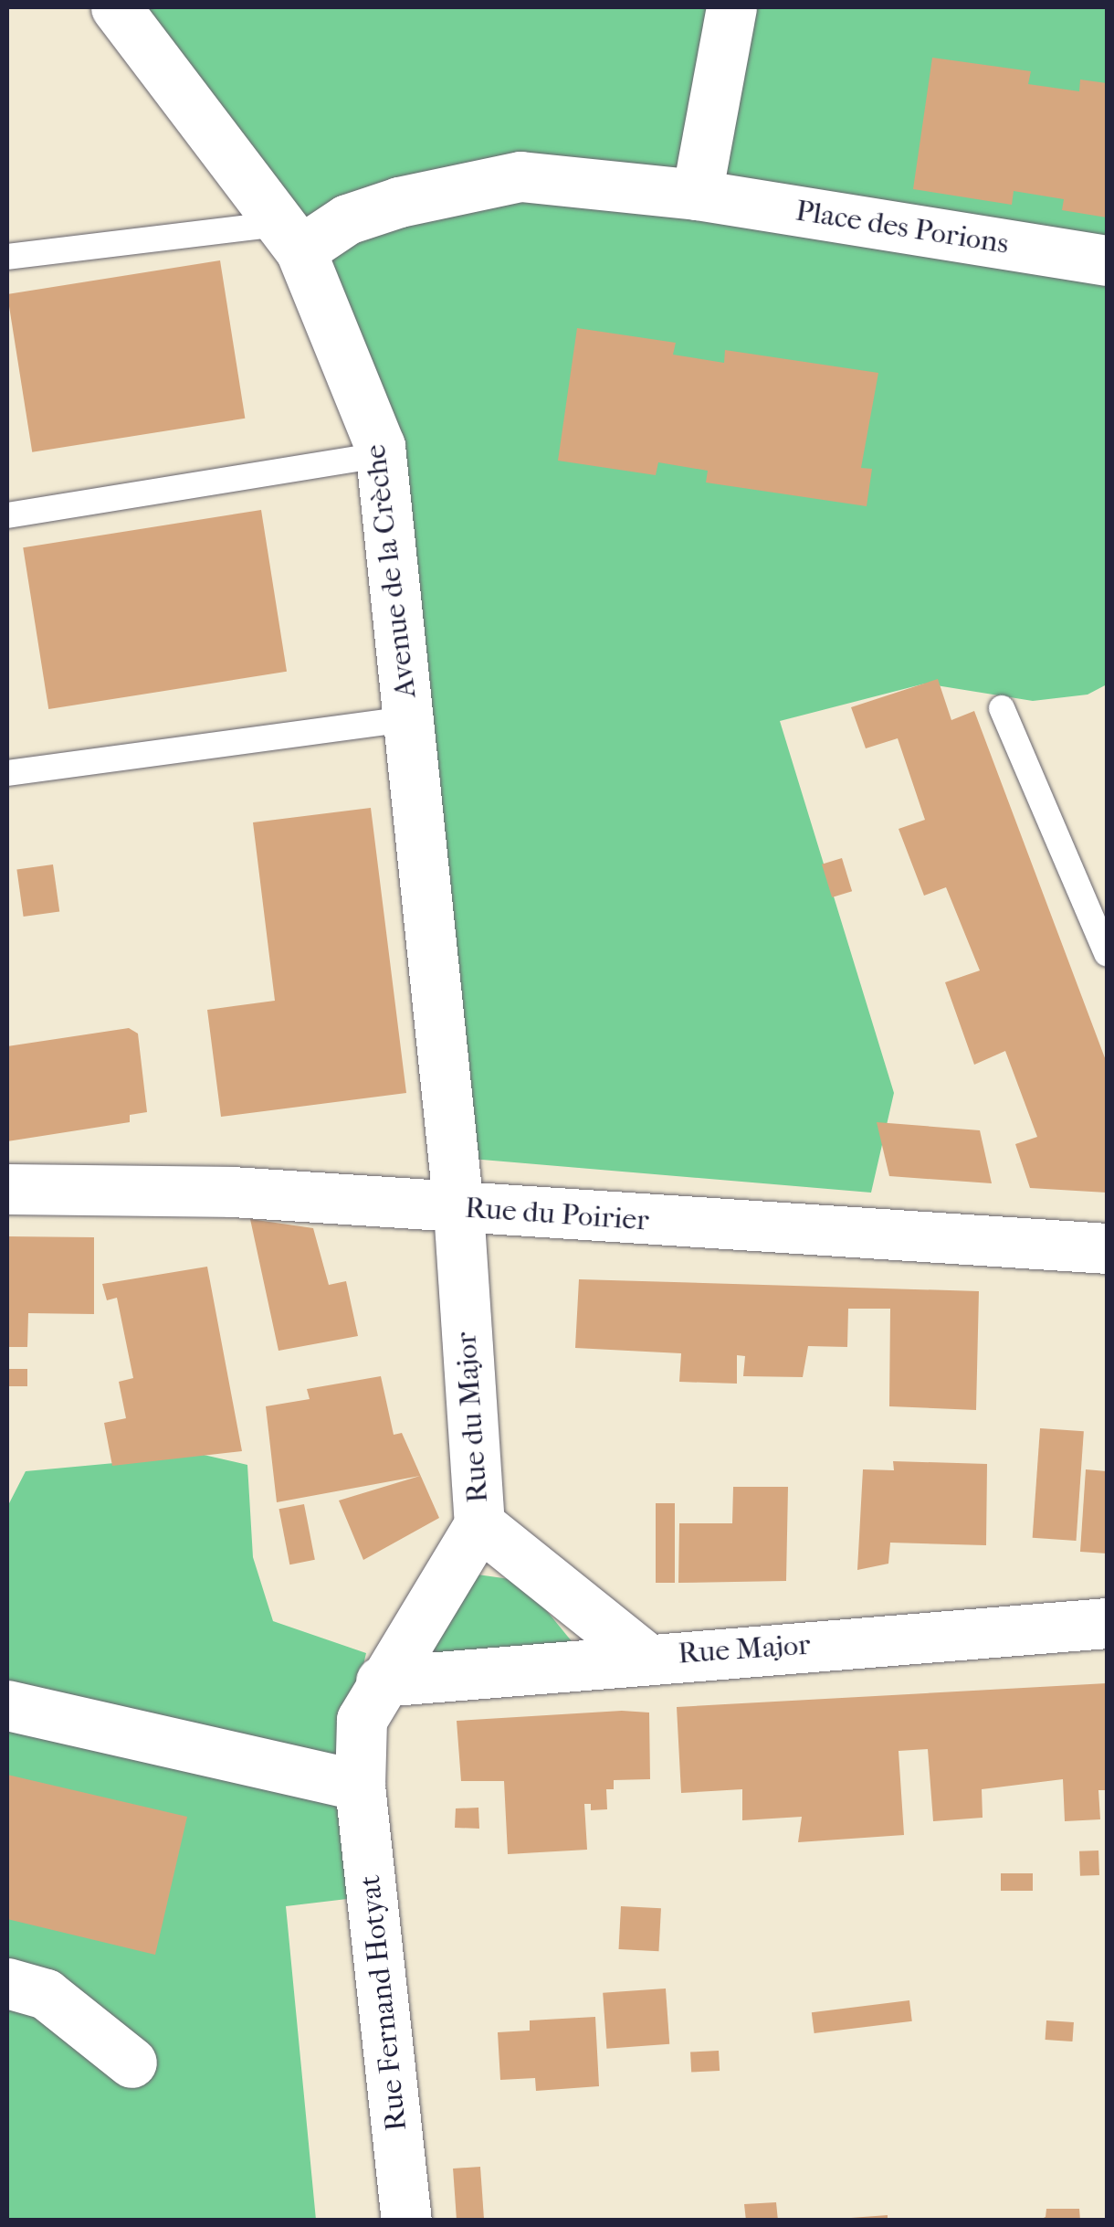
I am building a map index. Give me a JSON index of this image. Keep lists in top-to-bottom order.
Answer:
{
  "streets": {
    "street": [
      "Place des Porions",
      "Avenue de la Crèche",
      "Rue du Poirier",
      "Rue du Major",
      "Rue Major",
      "Rue Fernand Hotyat"
    ]
  },
  "crossings": [
    ["Place des Porions", "Avenue de la Crèche"],
    ["Avenue de la Crèche", "Rue du Poirier"],
    ["Avenue de la Crèche", "Rue du Major"],
    ["Rue du Poirier", "Rue du Major"],
    ["Rue du Major", "Rue Major"],
    ["Rue du Major", "Rue Fernand Hotyat"],
    ["Rue Major", "Rue Fernand Hotyat"]
  ]
}
